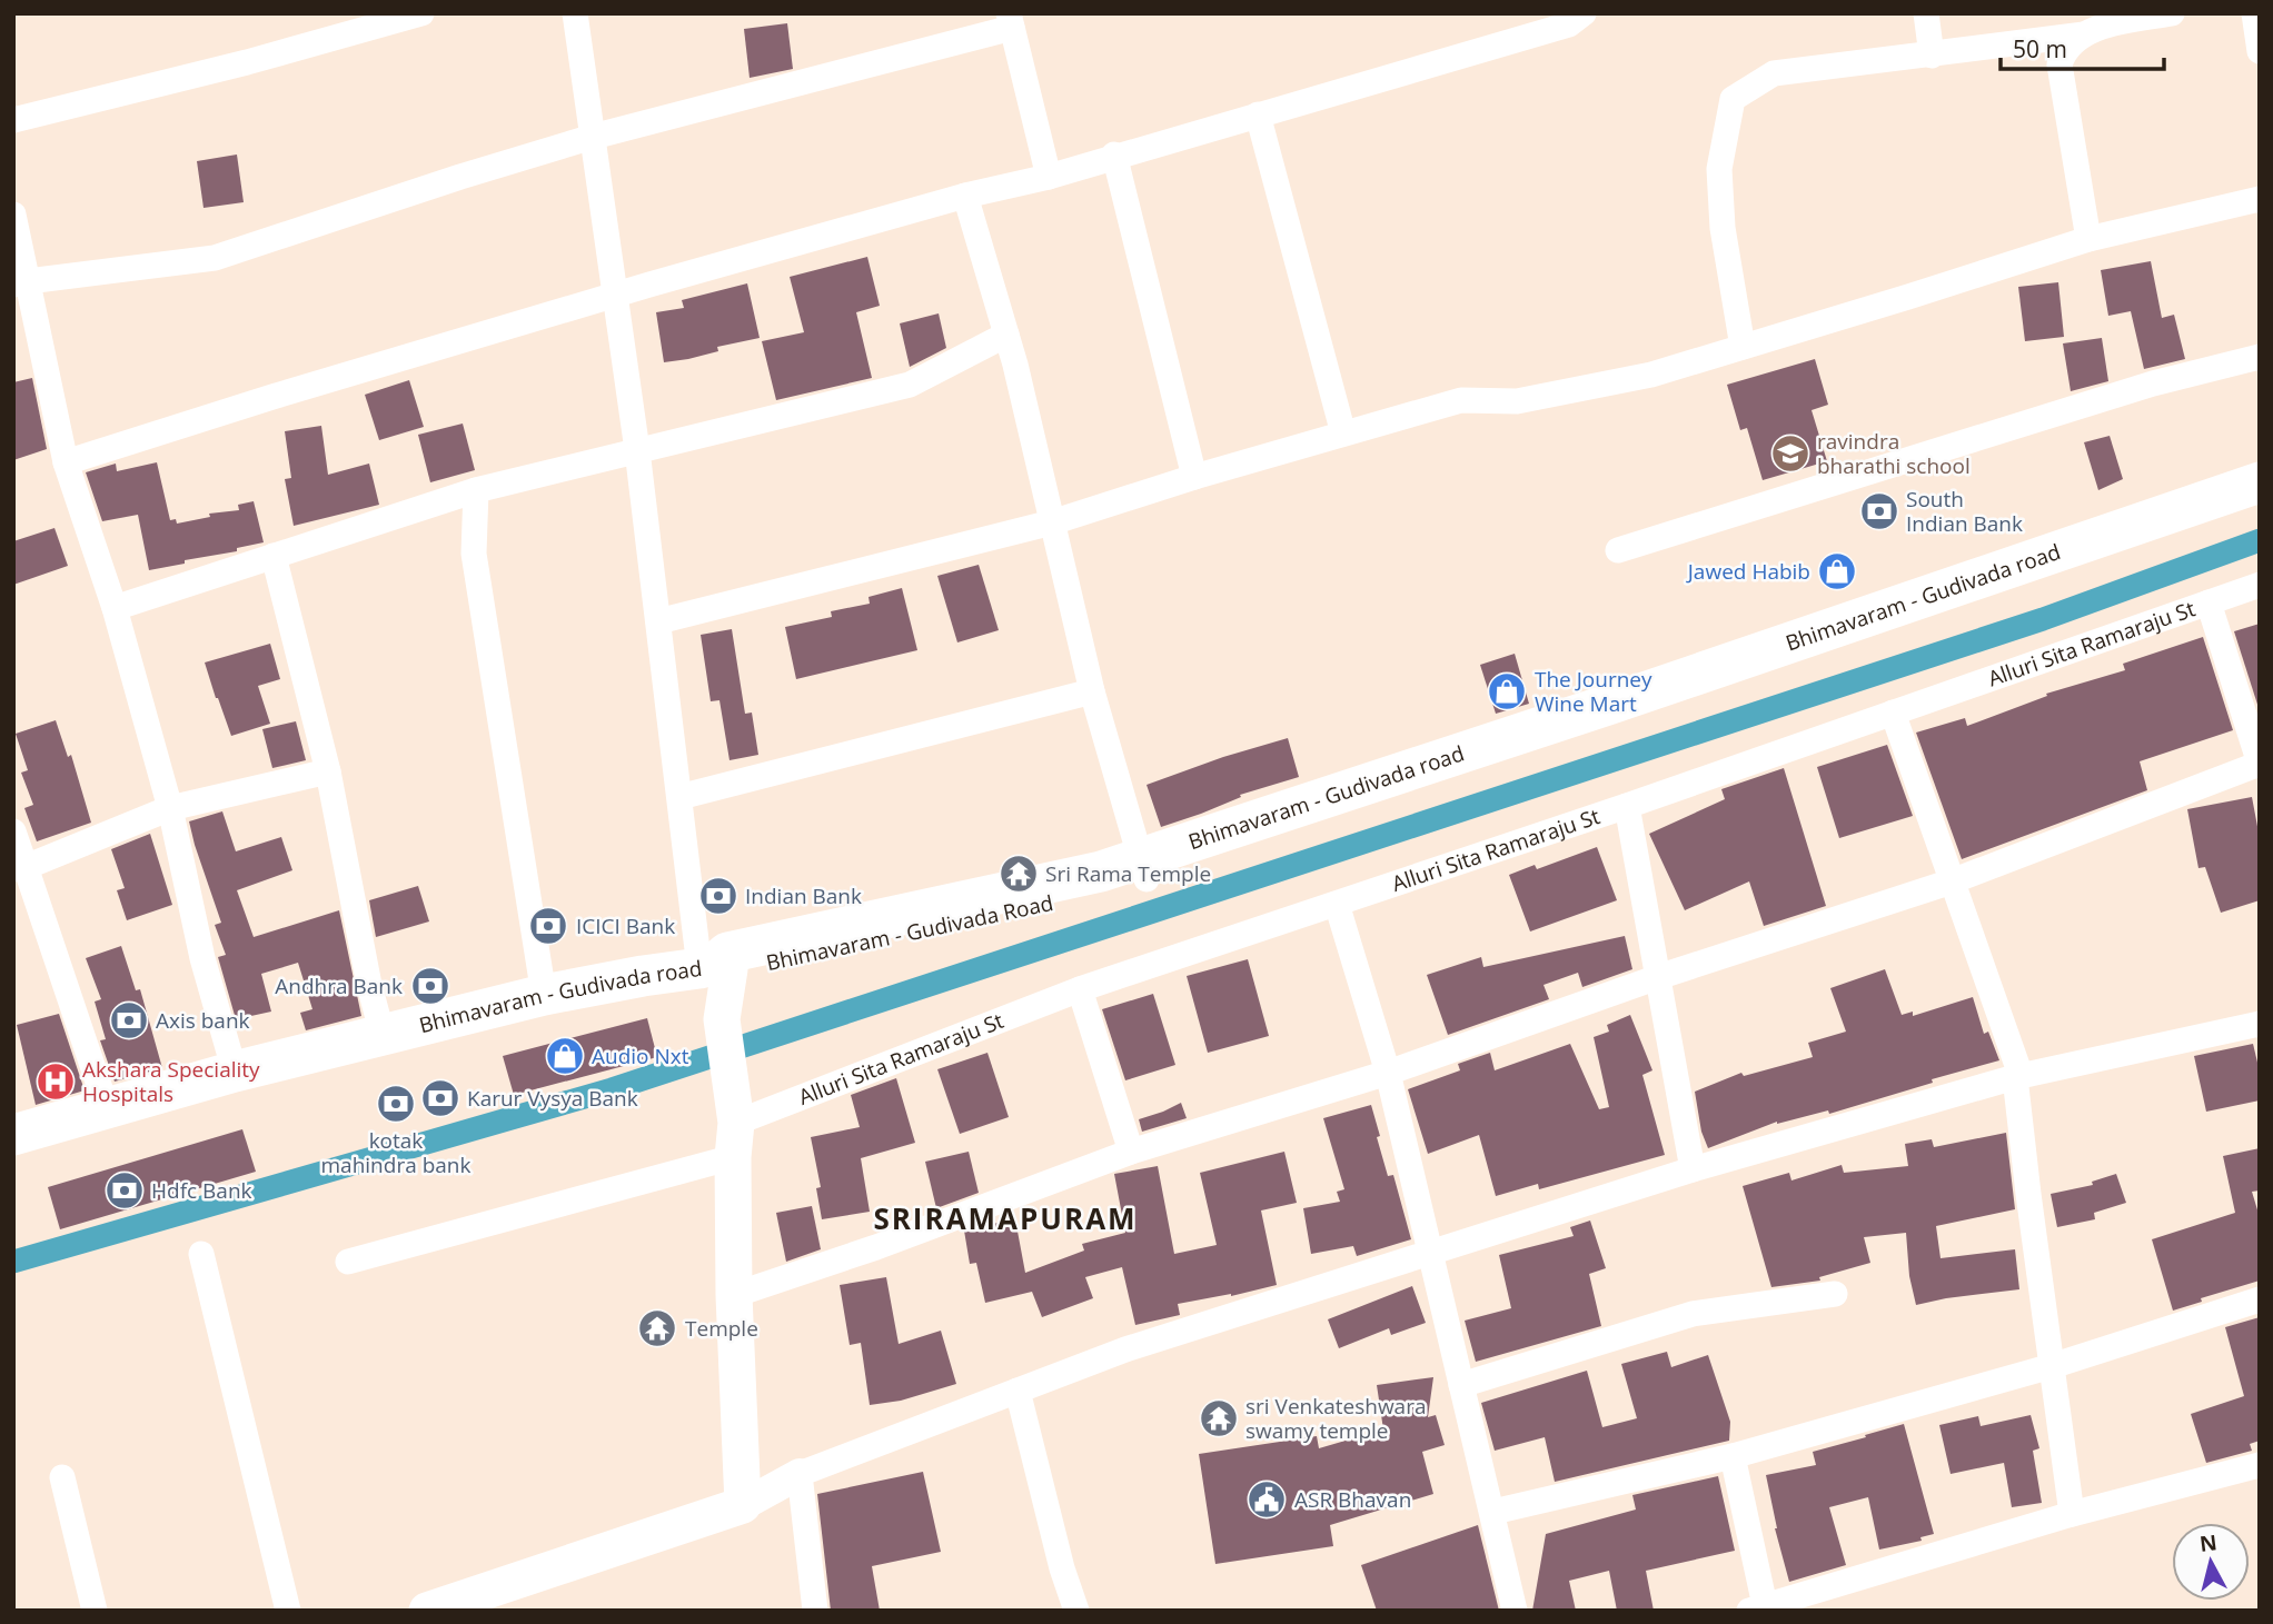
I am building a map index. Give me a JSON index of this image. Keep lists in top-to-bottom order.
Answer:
{
  "streets": {
    "main road": ["Bhimavaram - Gudivada road", "Bhimavaram - Gudivada Road"],
    "street": ["Alluri Sita Ramaraju St"]
  },
  "crossings": [
    ["Bhimavaram - Gudivada road", "Bhimavaram - Gudivada Road"]
  ],
  "districts": ["SRIRAMAPURAM"],
  "places": {
    "school or university": ["ravindra bharathi school"],
    "bank": [
      "South Indian Bank",
      "Indian Bank",
      "ICICI Bank",
      "Andhra Bank",
      "Axis bank",
      "Karur Vysya Bank",
      "kotak mahindra bank",
      "Hdfc Bank"
    ],
    "shop": ["Jawed Habib", "The Journey Wine Mart", "Audio Nxt"],
    "temple": ["Sri Rama Temple", "Temple", "sri Venkateshwara swamy temple"],
    "hospital": ["Akshara Speciality Hospitals"],
    "public building": ["ASR Bhavan"]
  },
  "scale_bar": "50 m",
  "north": "top"
}
